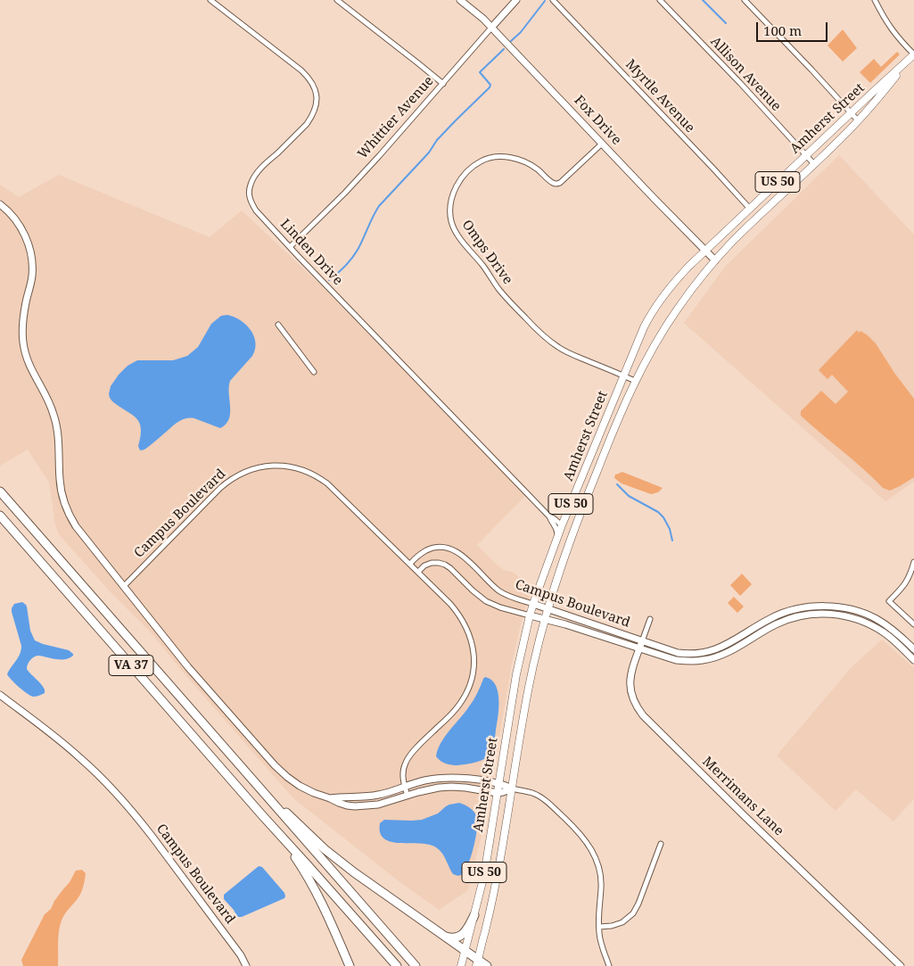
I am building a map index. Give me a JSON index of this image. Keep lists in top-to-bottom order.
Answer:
{
  "streets": {
    "highway": ["VA 37"],
    "main road": [
      "Whittier Avenue",
      "Amherst Street",
      "Fox Drive",
      "US 50",
      "Campus Boulevard",
      "Merrimans Lane"
    ],
    "street": [
      "Allison Avenue",
      "Myrtle Avenue",
      "Linden Drive",
      "Omps Drive"
    ]
  },
  "crossings": [
    ["Allison Avenue", "Amherst Street"],
    ["Myrtle Avenue", "Amherst Street"],
    ["Whittier Avenue", "Fox Drive"],
    ["Whittier Avenue", "Linden Drive"],
    ["Amherst Street", "Fox Drive"],
    ["Amherst Street", "US 50"],
    ["Amherst Street", "Linden Drive"],
    ["Amherst Street", "Omps Drive"],
    ["Amherst Street", "Campus Boulevard"],
    ["Fox Drive", "Omps Drive"],
    ["Campus Boulevard", "Merrimans Lane"]
  ],
  "scale_bar": "100 m"
}
